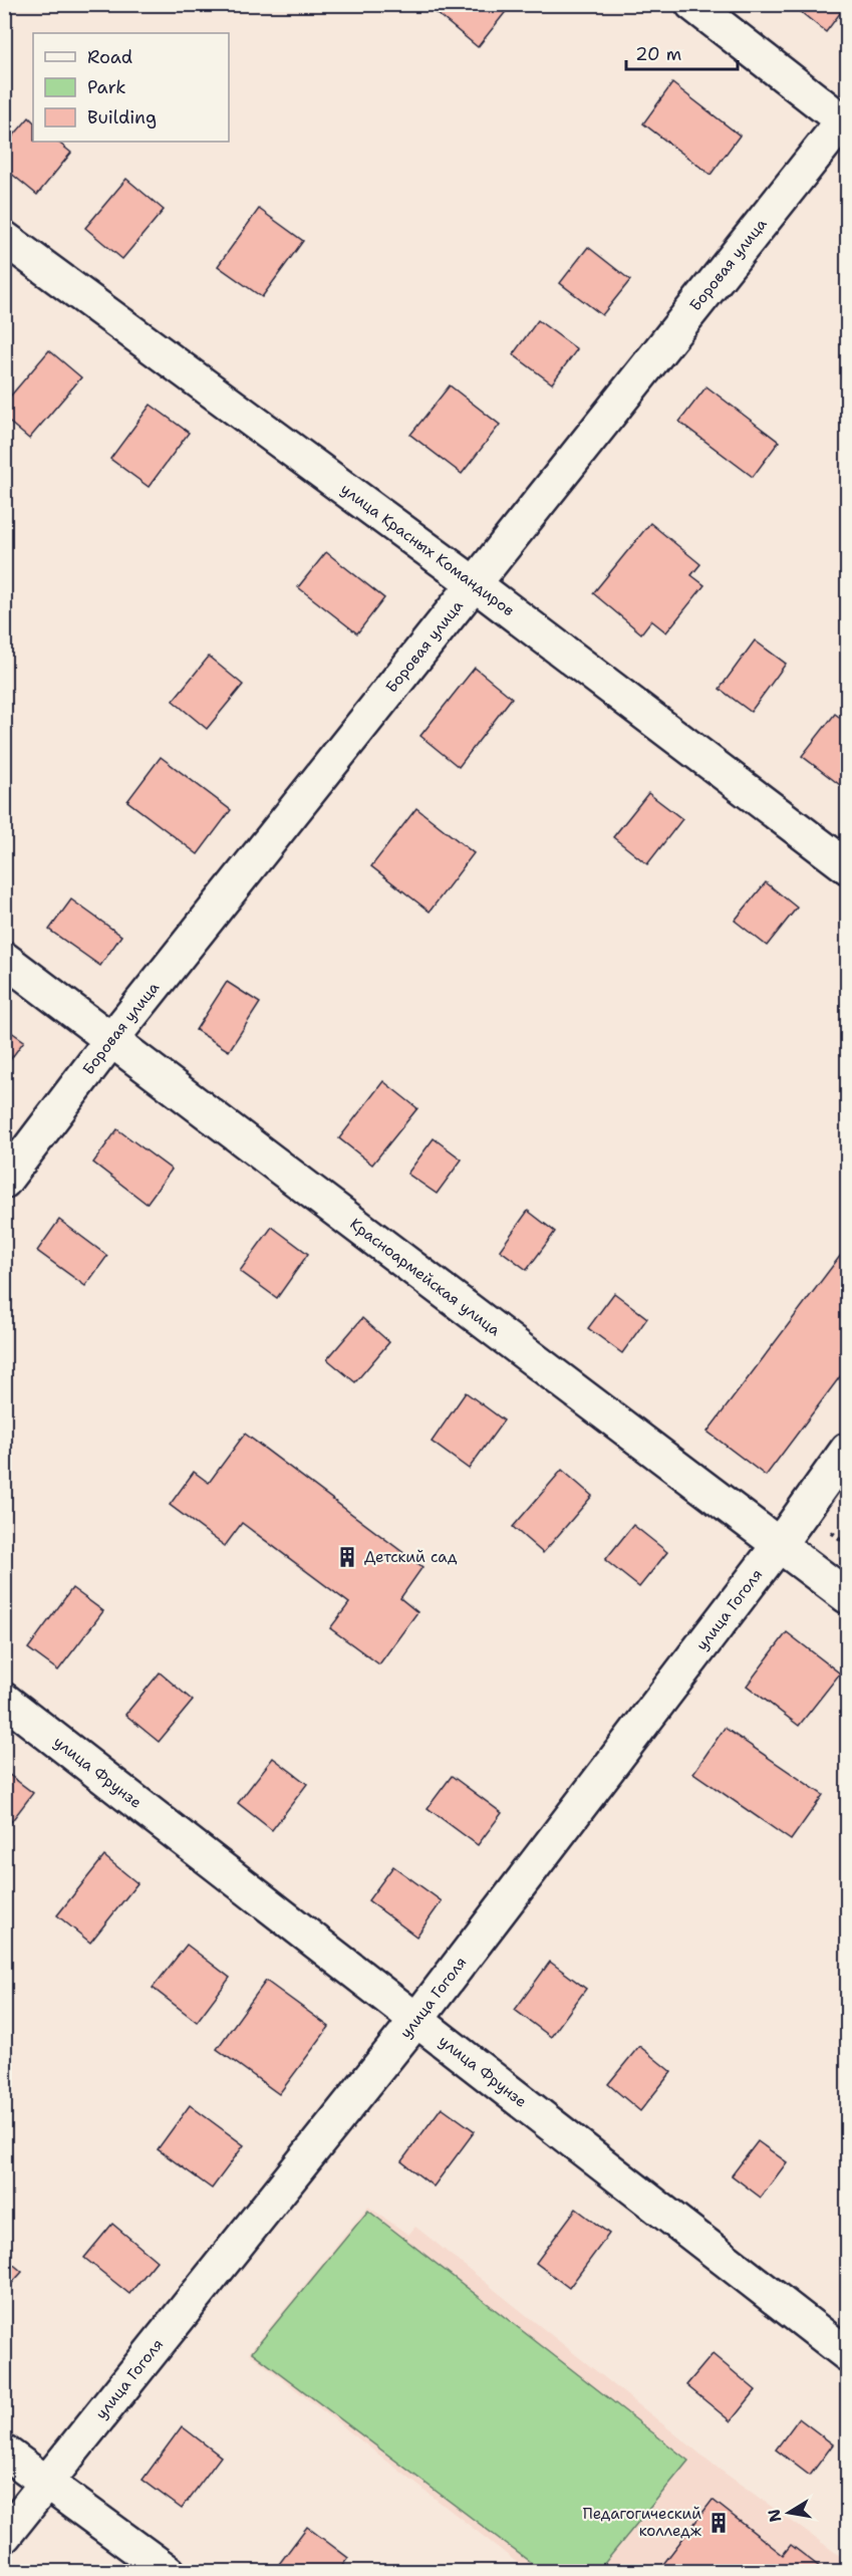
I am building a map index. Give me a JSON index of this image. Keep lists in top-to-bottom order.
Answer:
{
  "streets": {
    "street": [
      "Боровая улица",
      "улица Красных Командиров",
      "Красноармейская улица",
      "улица Гоголя",
      "улица Фрунзе"
    ]
  },
  "crossings": [
    ["Боровая улица", "улица Красных Командиров"],
    ["Боровая улица", "Красноармейская улица"],
    ["Красноармейская улица", "улица Гоголя"],
    ["улица Гоголя", "улица Фрунзе"]
  ],
  "places": {
    "building": ["Детский сад", "Педагогический колледж"]
  },
  "legend": ["Road", "Park", "Building"],
  "scale_bar": "20 m",
  "north": "left"
}
